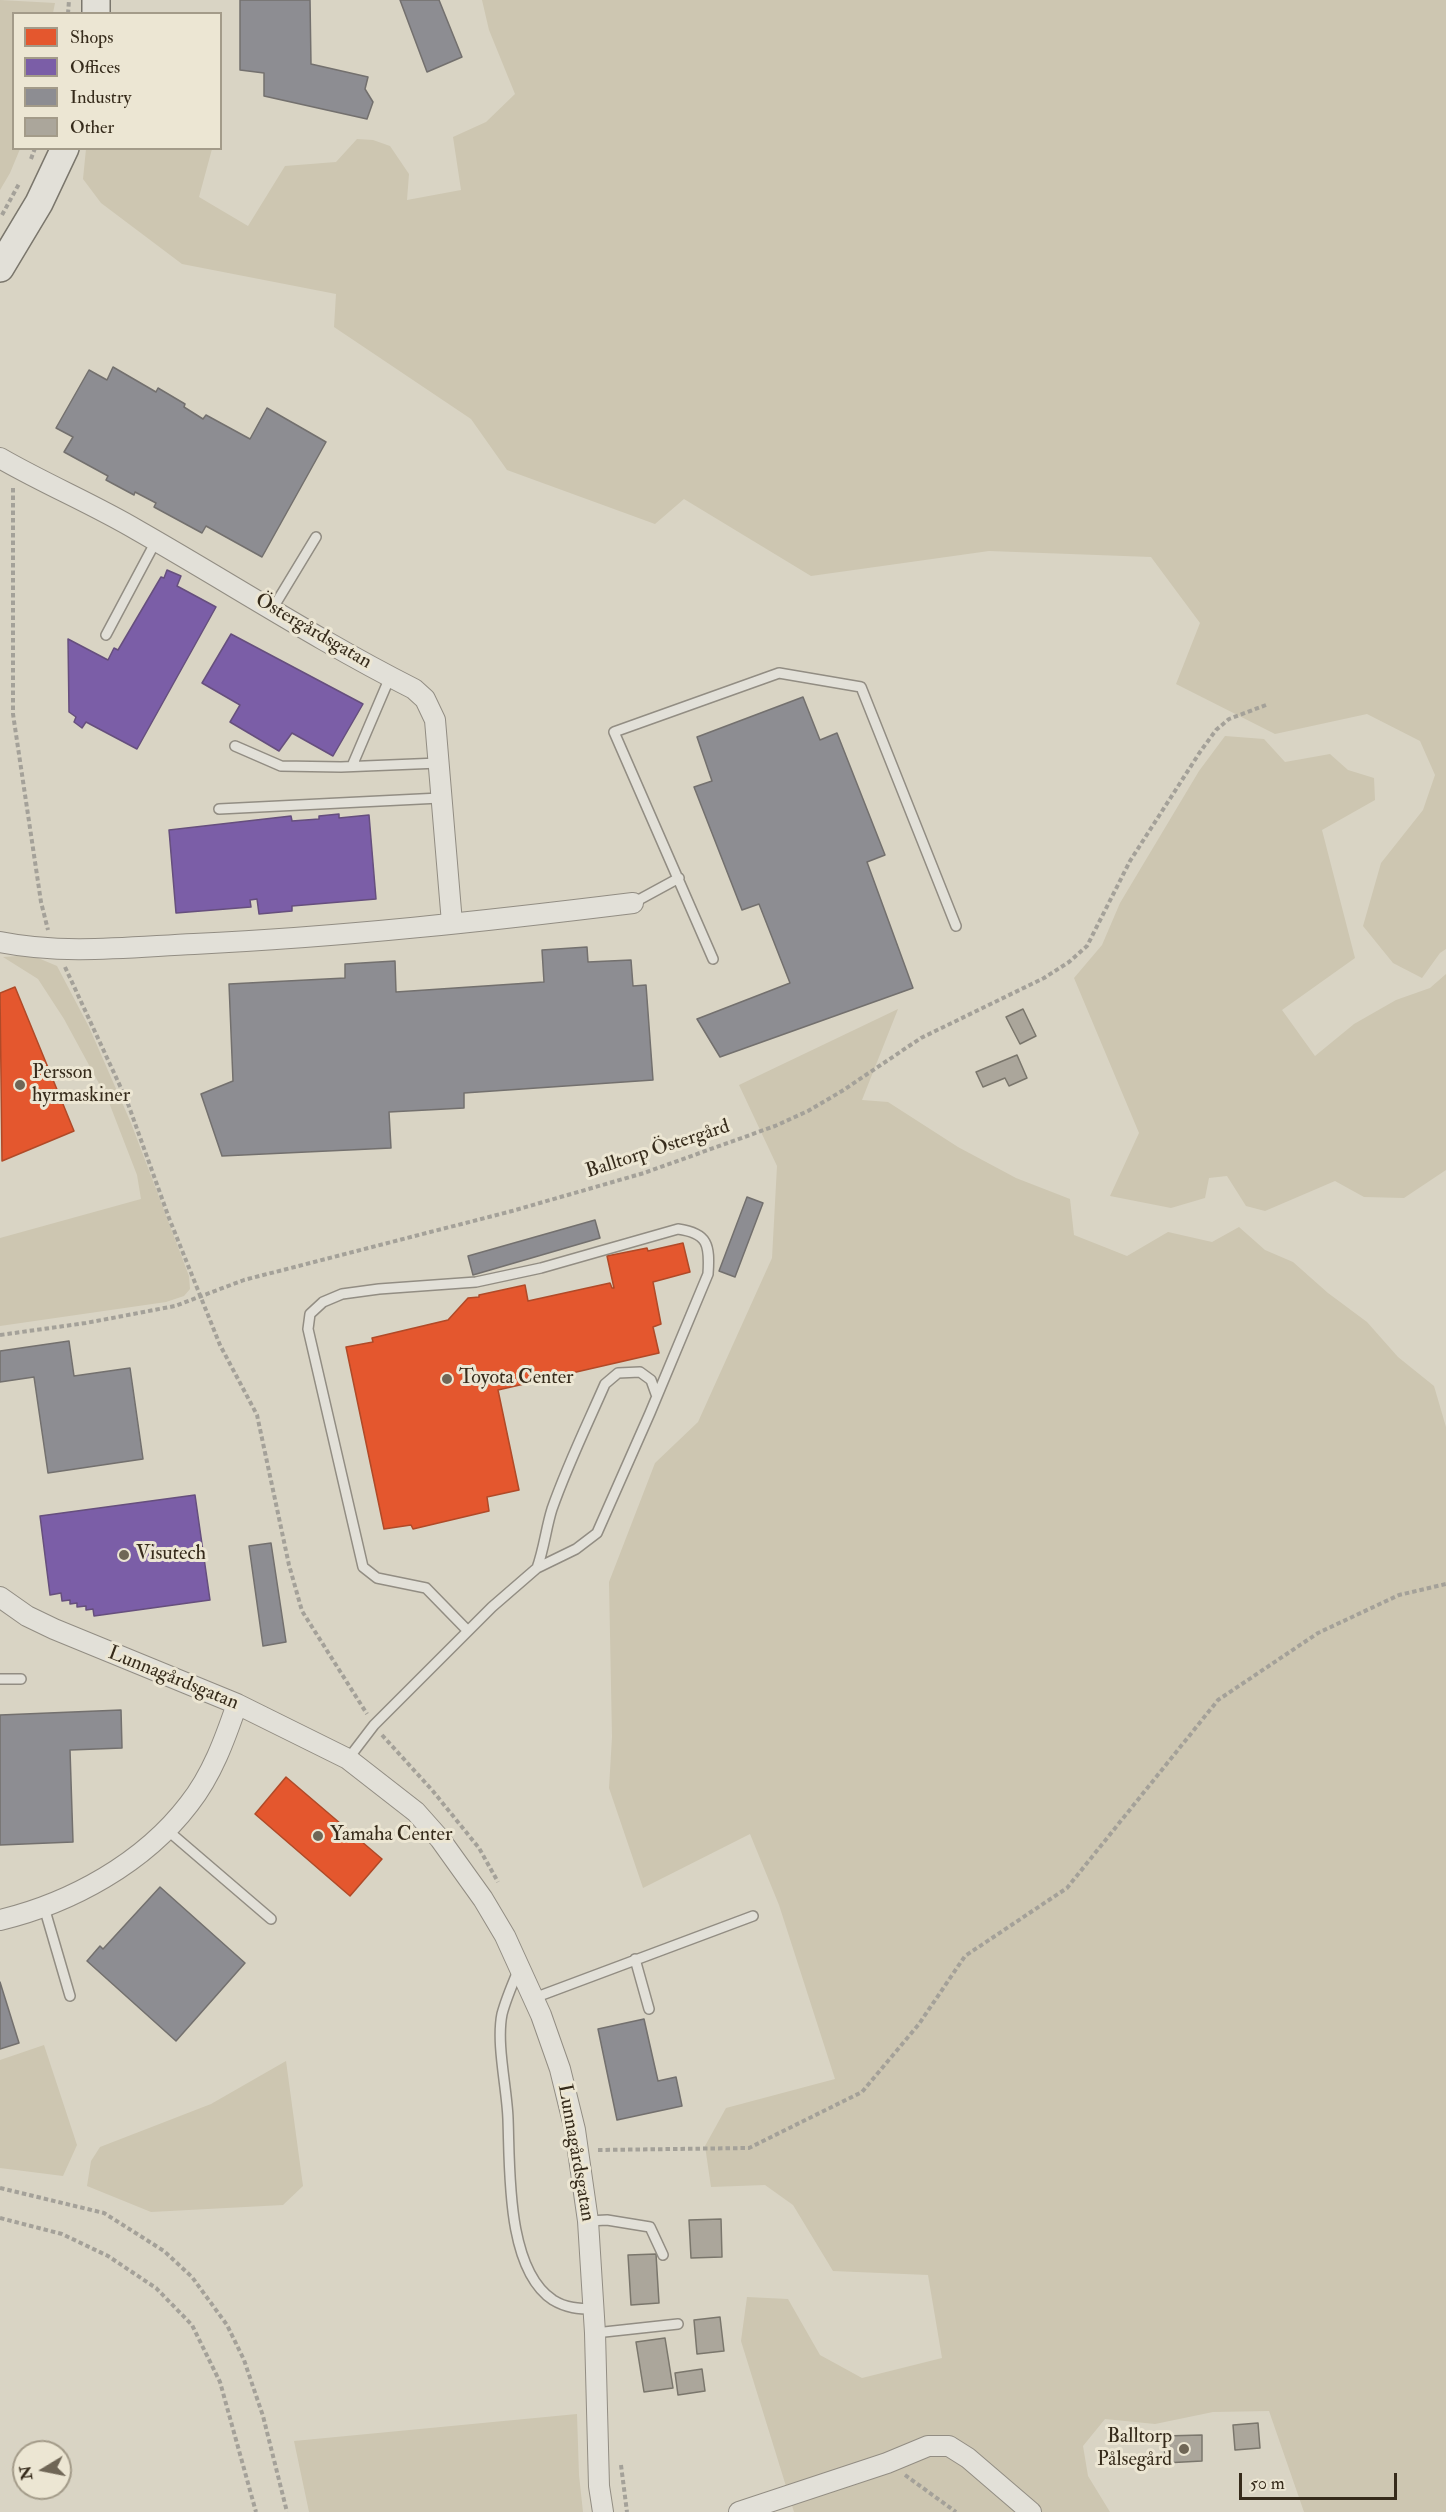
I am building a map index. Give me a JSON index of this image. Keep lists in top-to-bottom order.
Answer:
{
  "streets": {
    "street": ["Östergårdsgatan", "Lunnagårdsgatan"],
    "path": ["Balltorp Östergård"]
  },
  "places": [
    "Persson hyrmaskiner",
    "Toyota Center",
    "Visutech",
    "Yamaha Center",
    "Balltorp Pålsegård"
  ],
  "legend": [
    "Shops",
    "Offices",
    "Industry",
    "Other"
  ],
  "scale_bar": "50 m",
  "north": "left"
}
